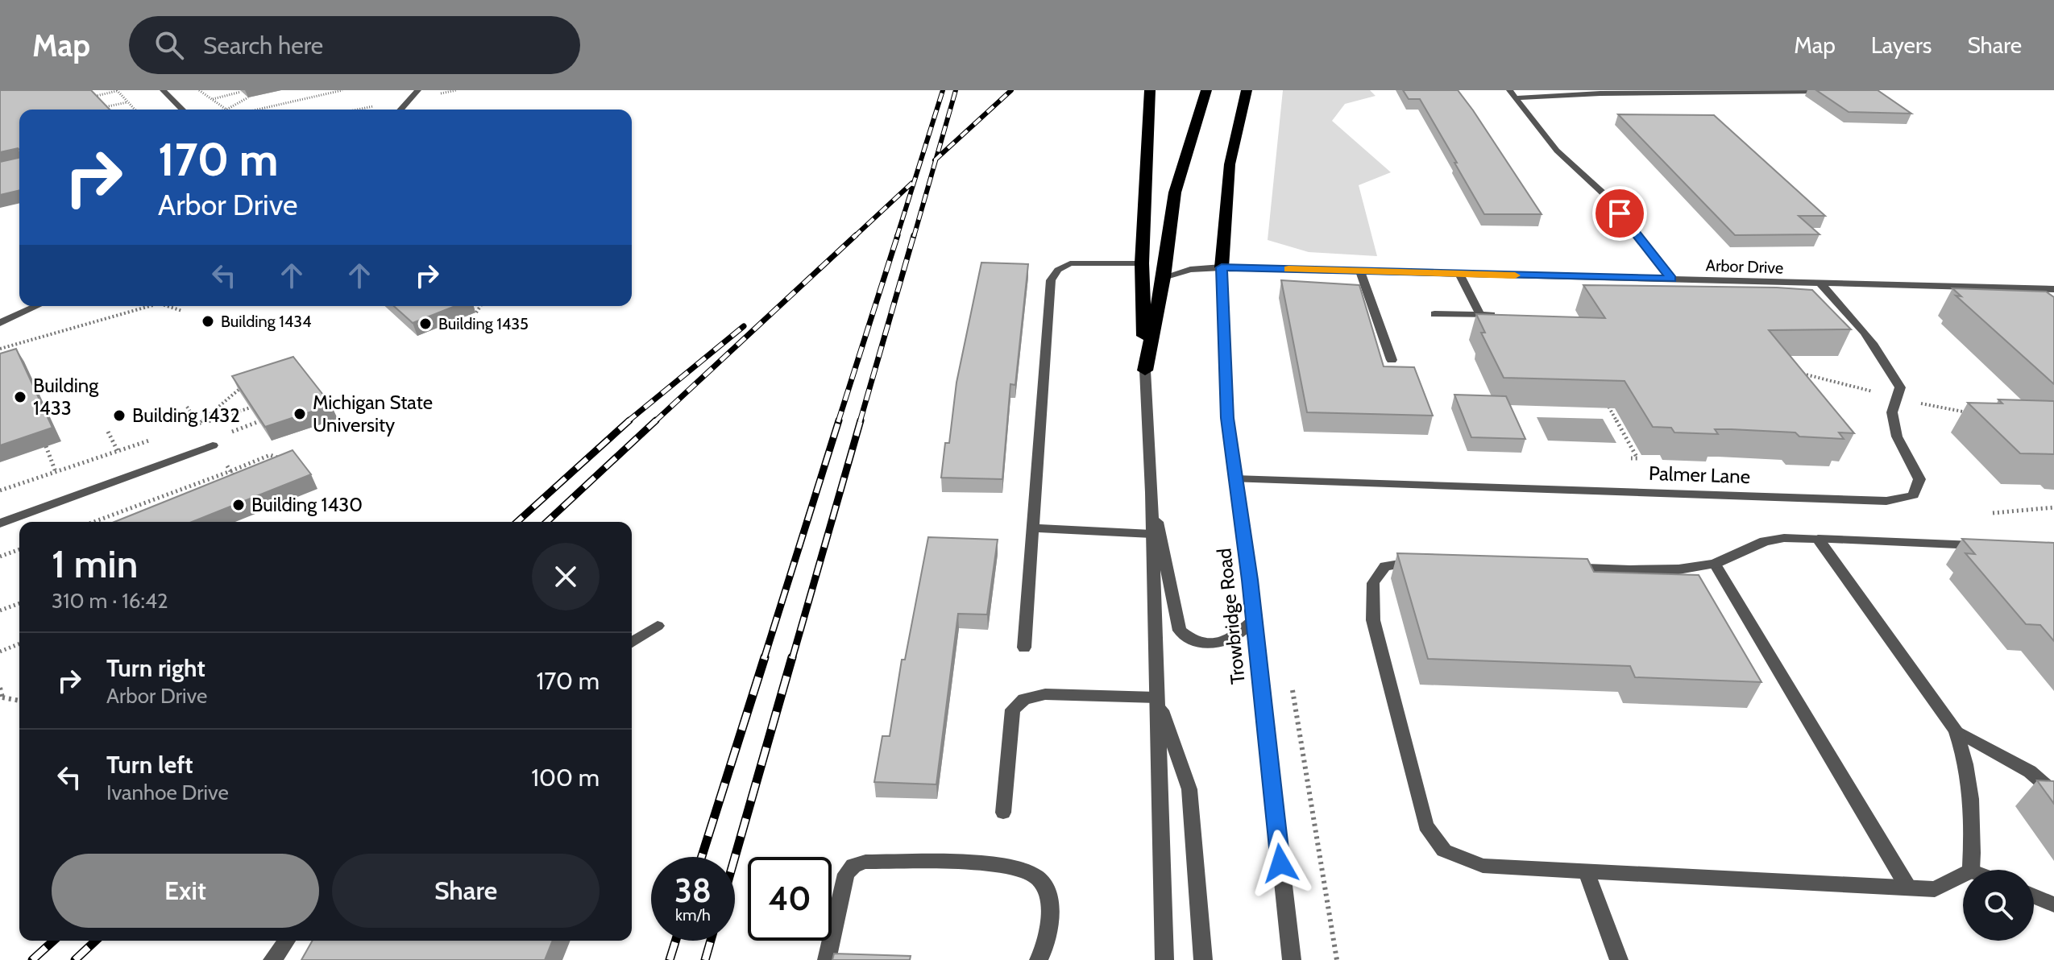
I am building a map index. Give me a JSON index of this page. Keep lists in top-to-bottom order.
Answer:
{
  "streets": {
    "street": ["Arbor Drive", "Palmer Lane", "Trowbridge Road"]
  },
  "crossings": [
    ["Arbor Drive", "Palmer Lane"],
    ["Arbor Drive", "Trowbridge Road"],
    ["Palmer Lane", "Trowbridge Road"]
  ],
  "places": [
    "Building 1434",
    "Building 1435",
    "Building 1433",
    "Michigan State University",
    "Building 1432",
    "Building 1430"
  ],
  "page": {
    "header": "Map",
    "search": "Search here",
    "nav": ["Map", "Layers", "Share"],
    "turn": ["170 m", "Arbor Drive"],
    "heading": ["1 min", "310 m · 16:42"],
    "list": [
      {
        "name": "Turn right",
        "note": "Arbor Drive",
        "value": "170 m"
      },
      {
        "name": "Turn left",
        "note": "Ivanhoe Drive",
        "value": "100 m"
      }
    ],
    "buttons": ["Exit", "Share"],
    "speed": "38 km/h",
    "limit": "40"
  }
}
